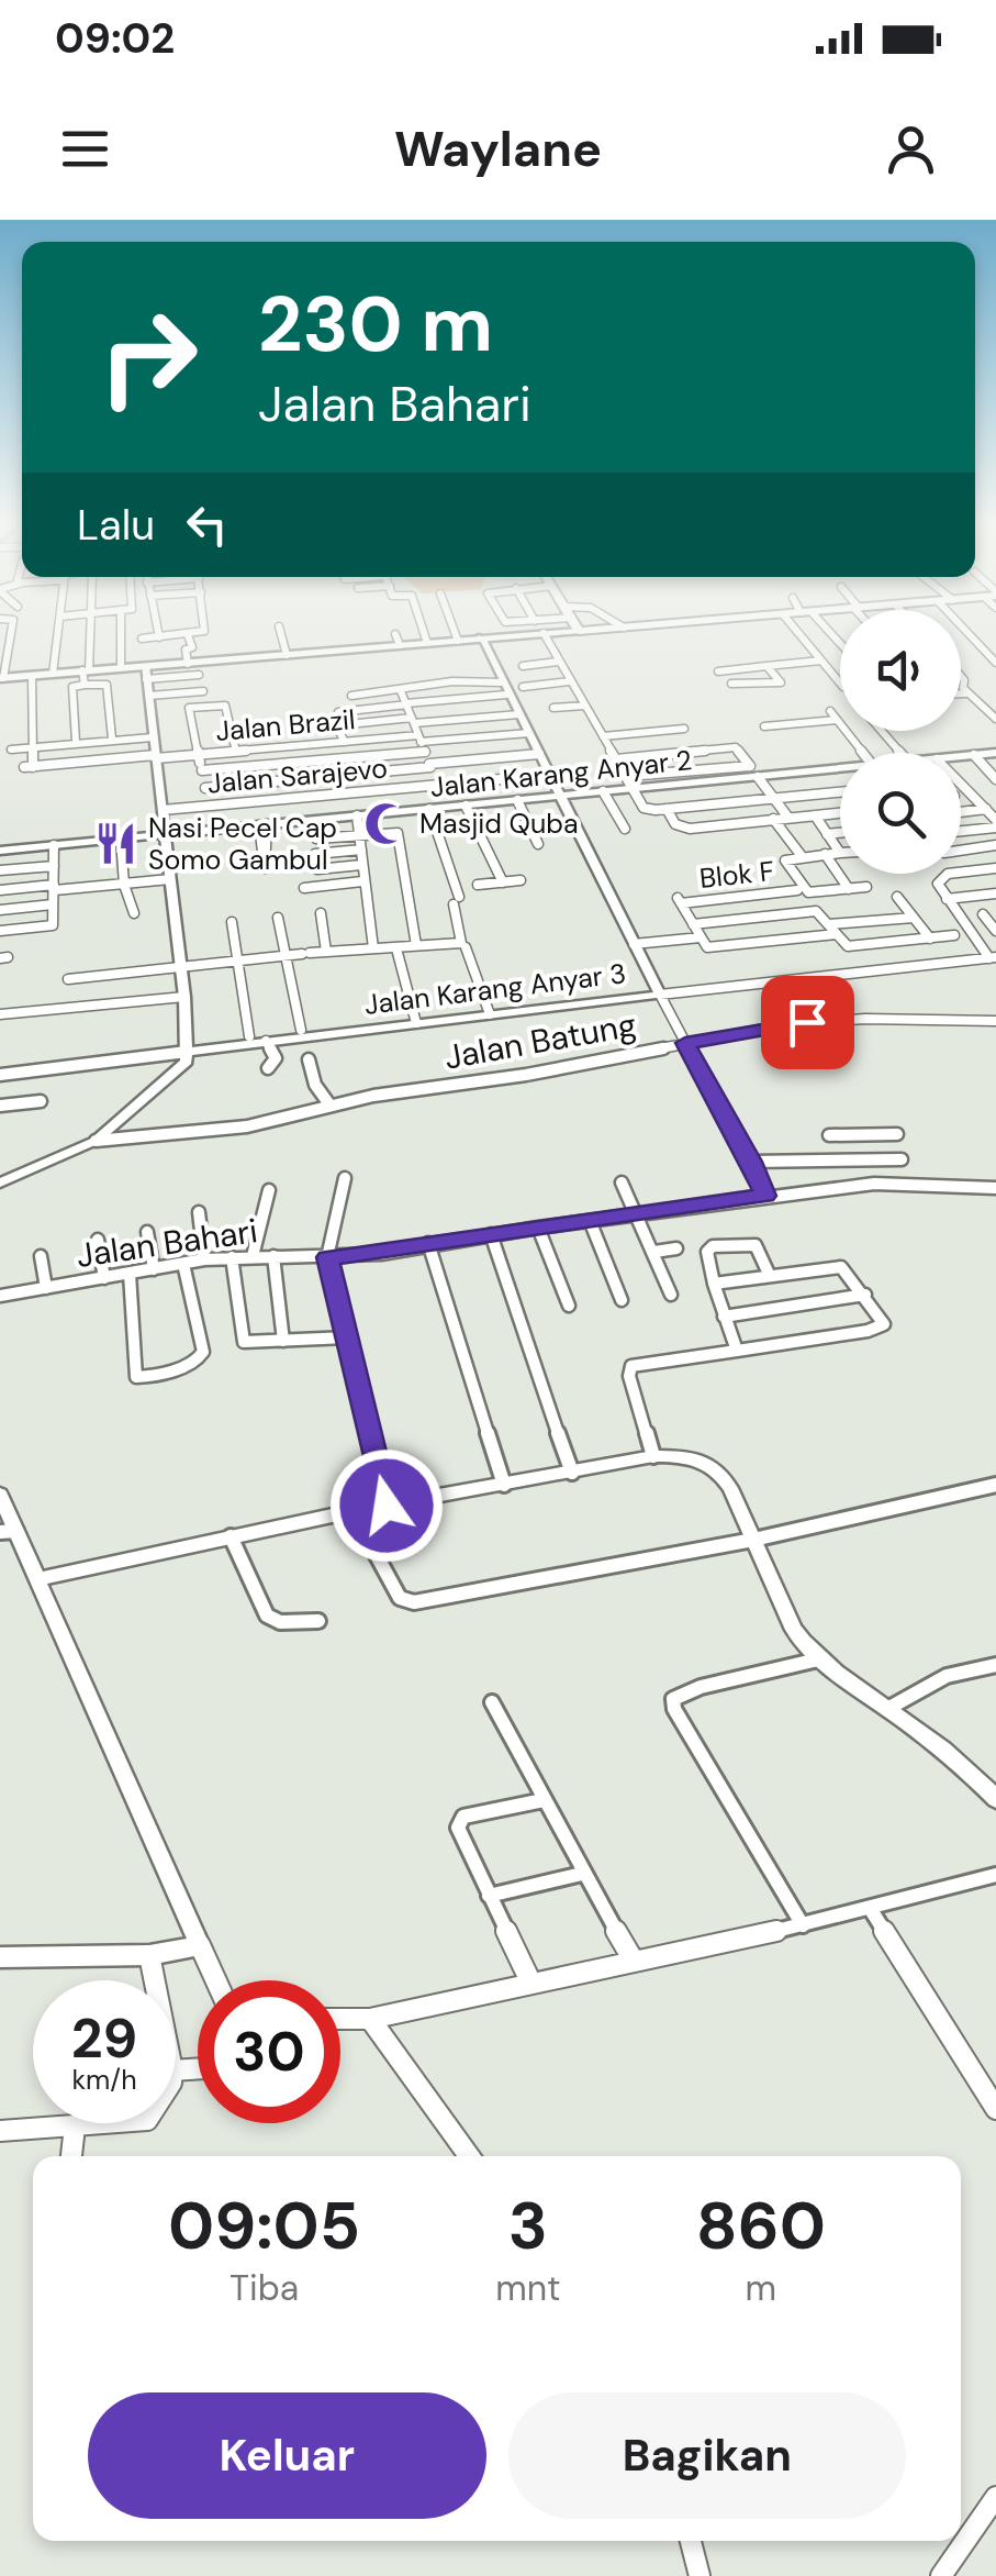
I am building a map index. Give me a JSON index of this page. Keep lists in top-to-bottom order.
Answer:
{
  "streets": {
    "street": [
      "Jalan Brazil",
      "Jalan Karang Anyar 2",
      "Jalan Sarajevo",
      "Blok F",
      "Jalan Karang Anyar 3",
      "Jalan Batung",
      "Jalan Bahari"
    ]
  },
  "places": {
    "mosque": ["Masjid Quba"],
    "restaurant": ["Nasi Pecel Cap Somo Gambul"]
  },
  "page": {
    "status": "09:02",
    "header": "Waylane",
    "turn": ["230 m", "Jalan Bahari"],
    "then": "Lalu",
    "speed": "29 km/h",
    "limit": "30",
    "eta": [
      "09:05",
      "Tiba",
      "3",
      "mnt",
      "860",
      "m"
    ],
    "buttons": ["Keluar", "Bagikan"]
  }
}
